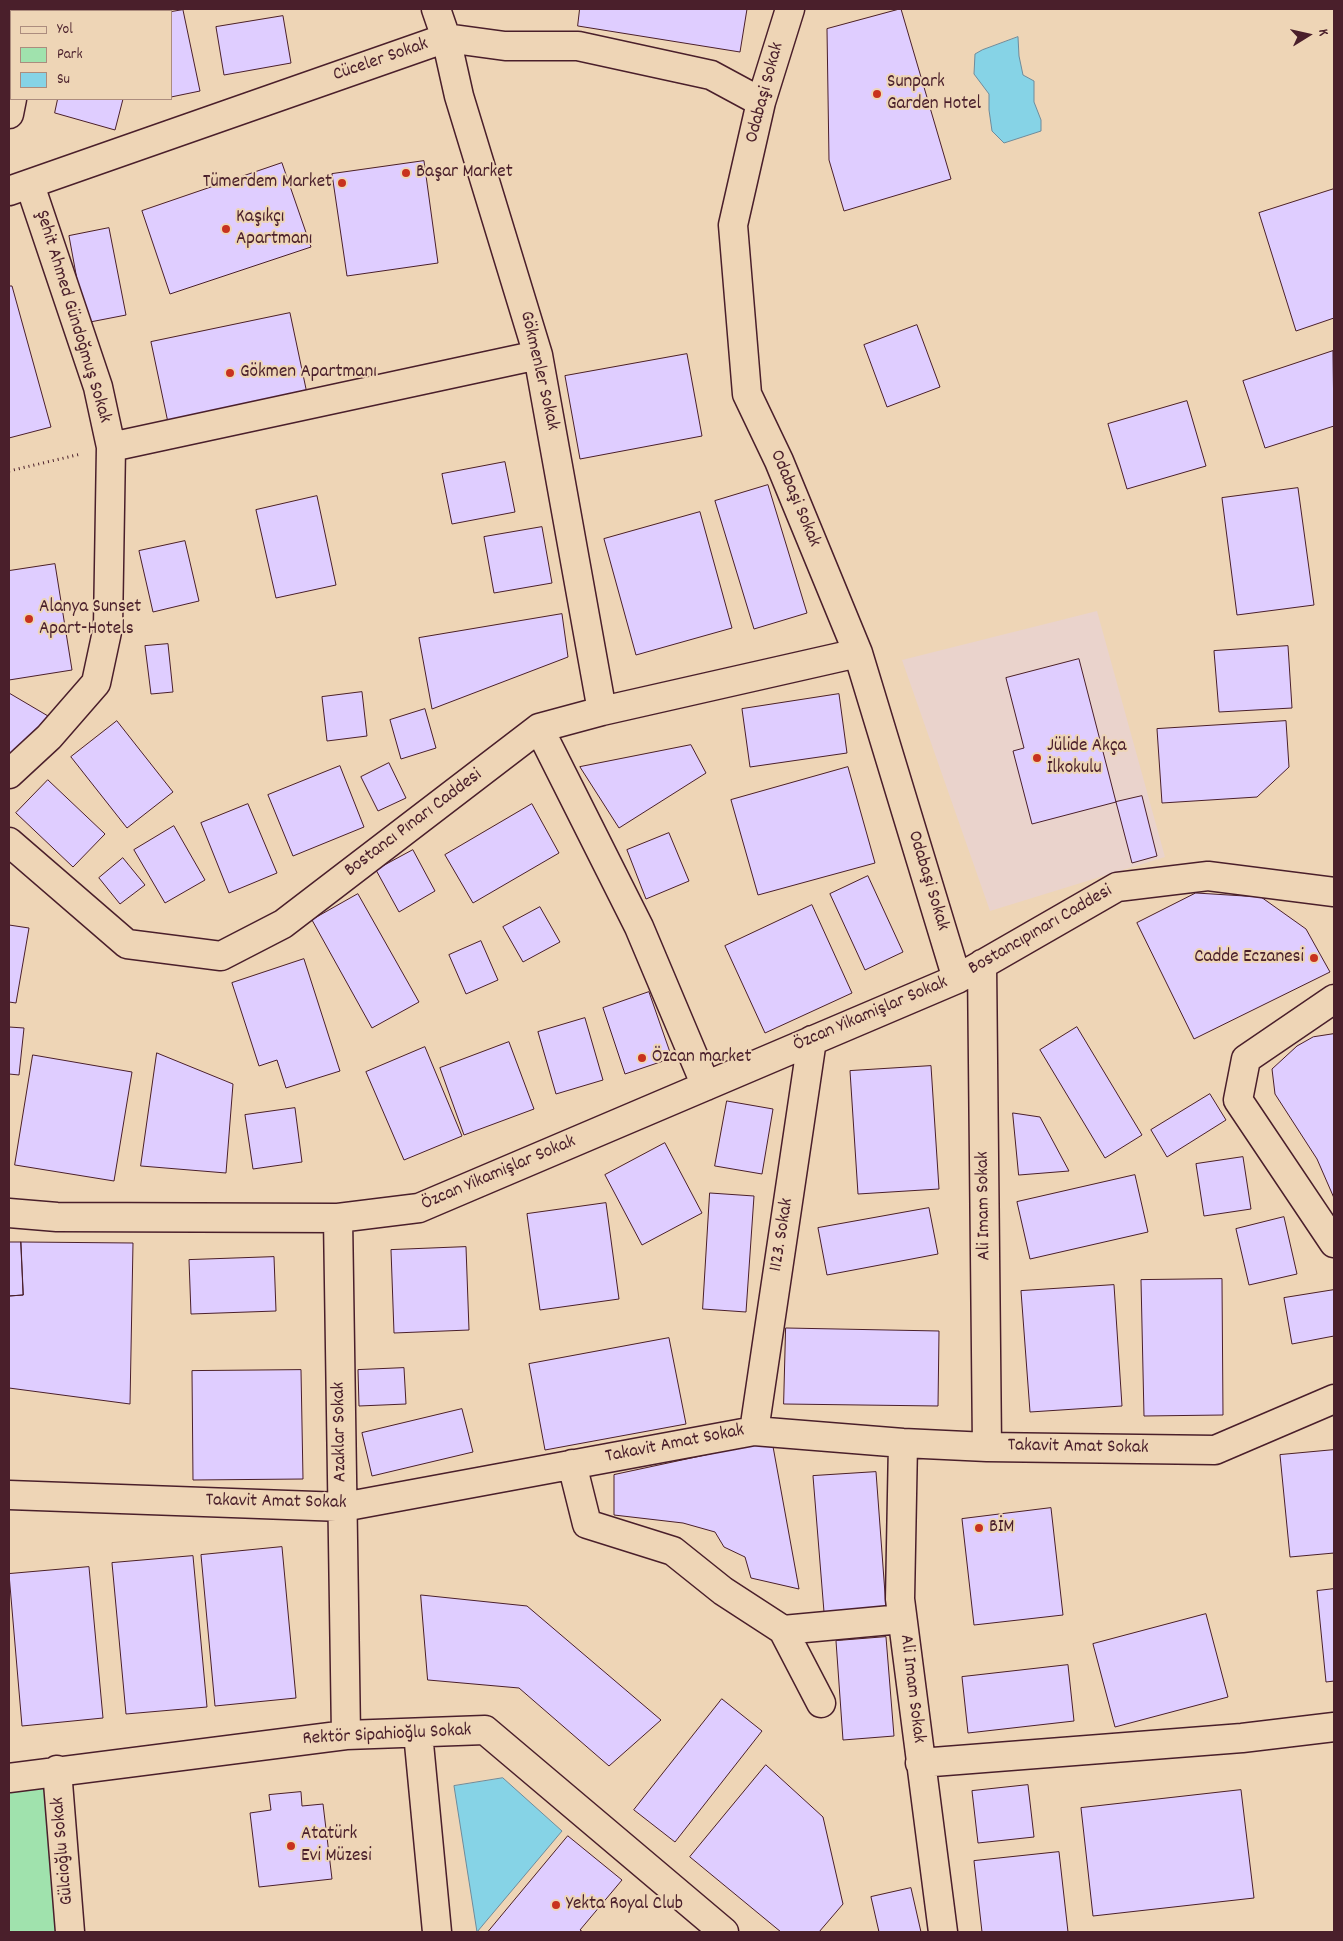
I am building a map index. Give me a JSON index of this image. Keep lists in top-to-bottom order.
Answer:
{
  "streets": {
    "street": [
      "Cüceler Sokak",
      "Odabaşi Sokak",
      "Şehit Ahmed Gündoğmuş Sokak",
      "Gökmenler Sokak",
      "Bostancı Pınarı Caddesi",
      "Bostancıpınarı Caddesi",
      "Özcan Yikamişlar Sokak",
      "Ali Imam Sokak",
      "1123. Sokak",
      "Azaklar Sokak",
      "Takavit Amat Sokak",
      "Rektör Sipahioğlu Sokak",
      "Gülcioğlu Sokak"
    ]
  },
  "crossings": [
    ["Cüceler Sokak", "Odabaşi Sokak"],
    ["Cüceler Sokak", "Şehit Ahmed Gündoğmuş Sokak"],
    ["Cüceler Sokak", "Gökmenler Sokak"],
    ["Odabaşi Sokak", "Bostancı Pınarı Caddesi"],
    ["Odabaşi Sokak", "Bostancıpınarı Caddesi"],
    ["Odabaşi Sokak", "Özcan Yikamişlar Sokak"],
    ["Gökmenler Sokak", "Bostancı Pınarı Caddesi"],
    ["Bostancıpınarı Caddesi", "Özcan Yikamişlar Sokak"],
    ["Bostancıpınarı Caddesi", "Ali Imam Sokak"],
    ["Özcan Yikamişlar Sokak", "1123. Sokak"],
    ["Özcan Yikamişlar Sokak", "Azaklar Sokak"],
    ["Ali Imam Sokak", "Takavit Amat Sokak"],
    ["1123. Sokak", "Takavit Amat Sokak"],
    ["Azaklar Sokak", "Takavit Amat Sokak"],
    ["Azaklar Sokak", "Rektör Sipahioğlu Sokak"],
    ["Rektör Sipahioğlu Sokak", "Gülcioğlu Sokak"]
  ],
  "places": [
    "Sunpark Garden Hotel",
    "Başar Market",
    "Tümerdem Market",
    "Kaşıkçı Apartmanı",
    "Gökmen Apartmanı",
    "Alanya Sunset Apart-Hotels",
    "Jülide Akça İlkokulu",
    "Cadde Eczanesi",
    "Özcan market",
    "BİM",
    "Atatürk Evi Müzesi",
    "Yekta Royal Club"
  ],
  "legend": ["Yol", "Park", "Su"],
  "north": "right"
}
